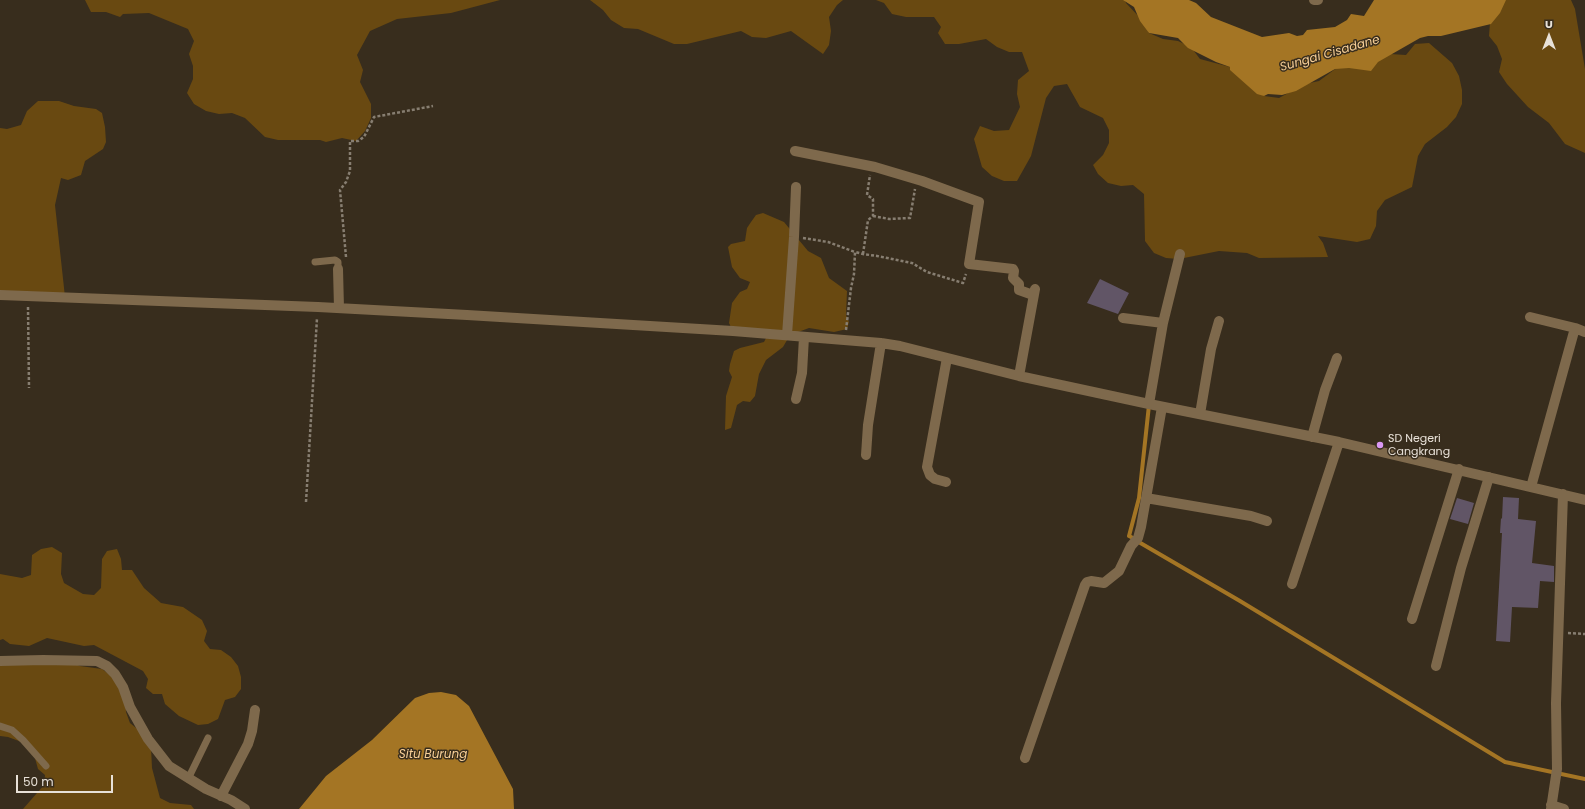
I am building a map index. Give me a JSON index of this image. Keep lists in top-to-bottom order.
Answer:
{
  "water": ["Sungai Cisadane", "Situ Burung"],
  "places": ["SD Negeri Cangkrang"],
  "scale_bar": "50 m",
  "north": "top"
}
